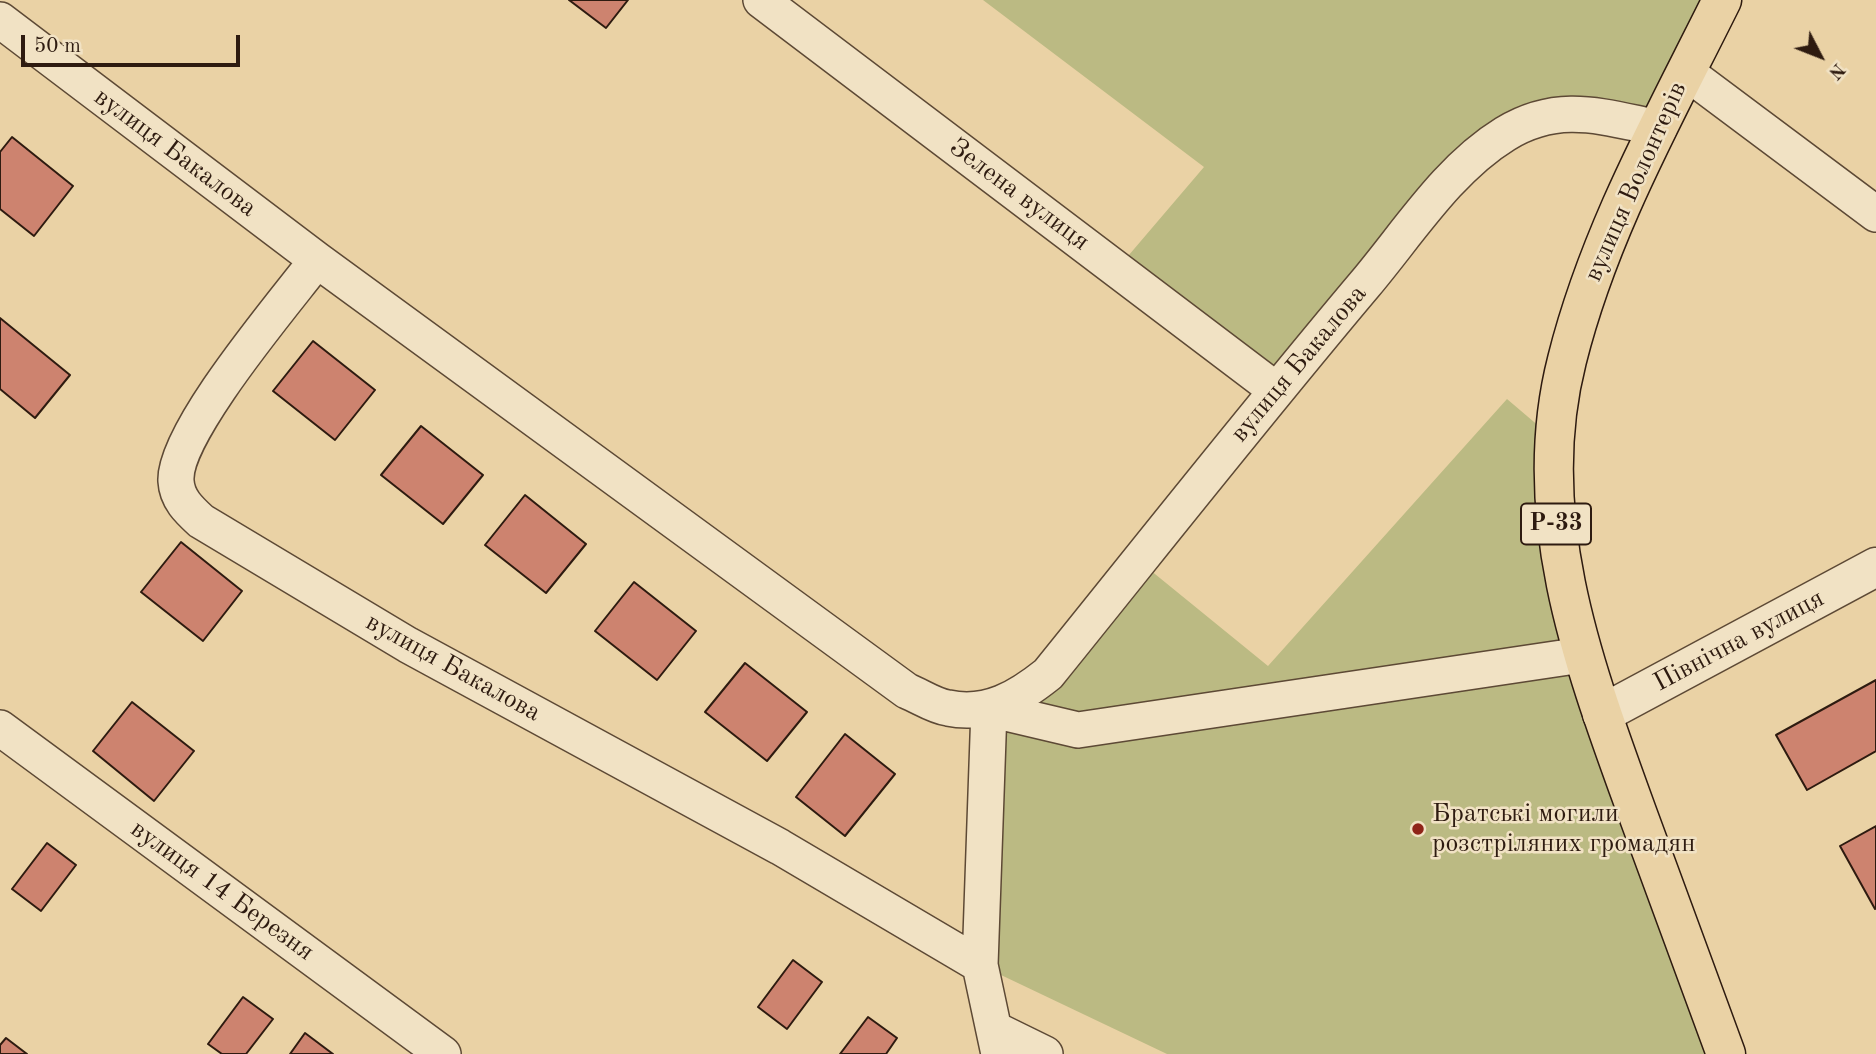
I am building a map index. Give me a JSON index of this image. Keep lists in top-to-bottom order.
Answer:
{
  "streets": {
    "main road": ["вулиця Волонтерів", "Р-33"],
    "street": [
      "вулиця Бакалова",
      "Зелена вулиця",
      "Північна вулиця",
      "вулиця 14 Березня"
    ]
  },
  "crossings": [
    ["вулиця Бакалова", "вулиця Волонтерів"],
    ["вулиця Бакалова", "Зелена вулиця"],
    ["вулиця Волонтерів", "Північна вулиця"]
  ],
  "places": ["Братські могили розстріляних громадян"],
  "scale_bar": "50 m",
  "north": "bottom right"
}
